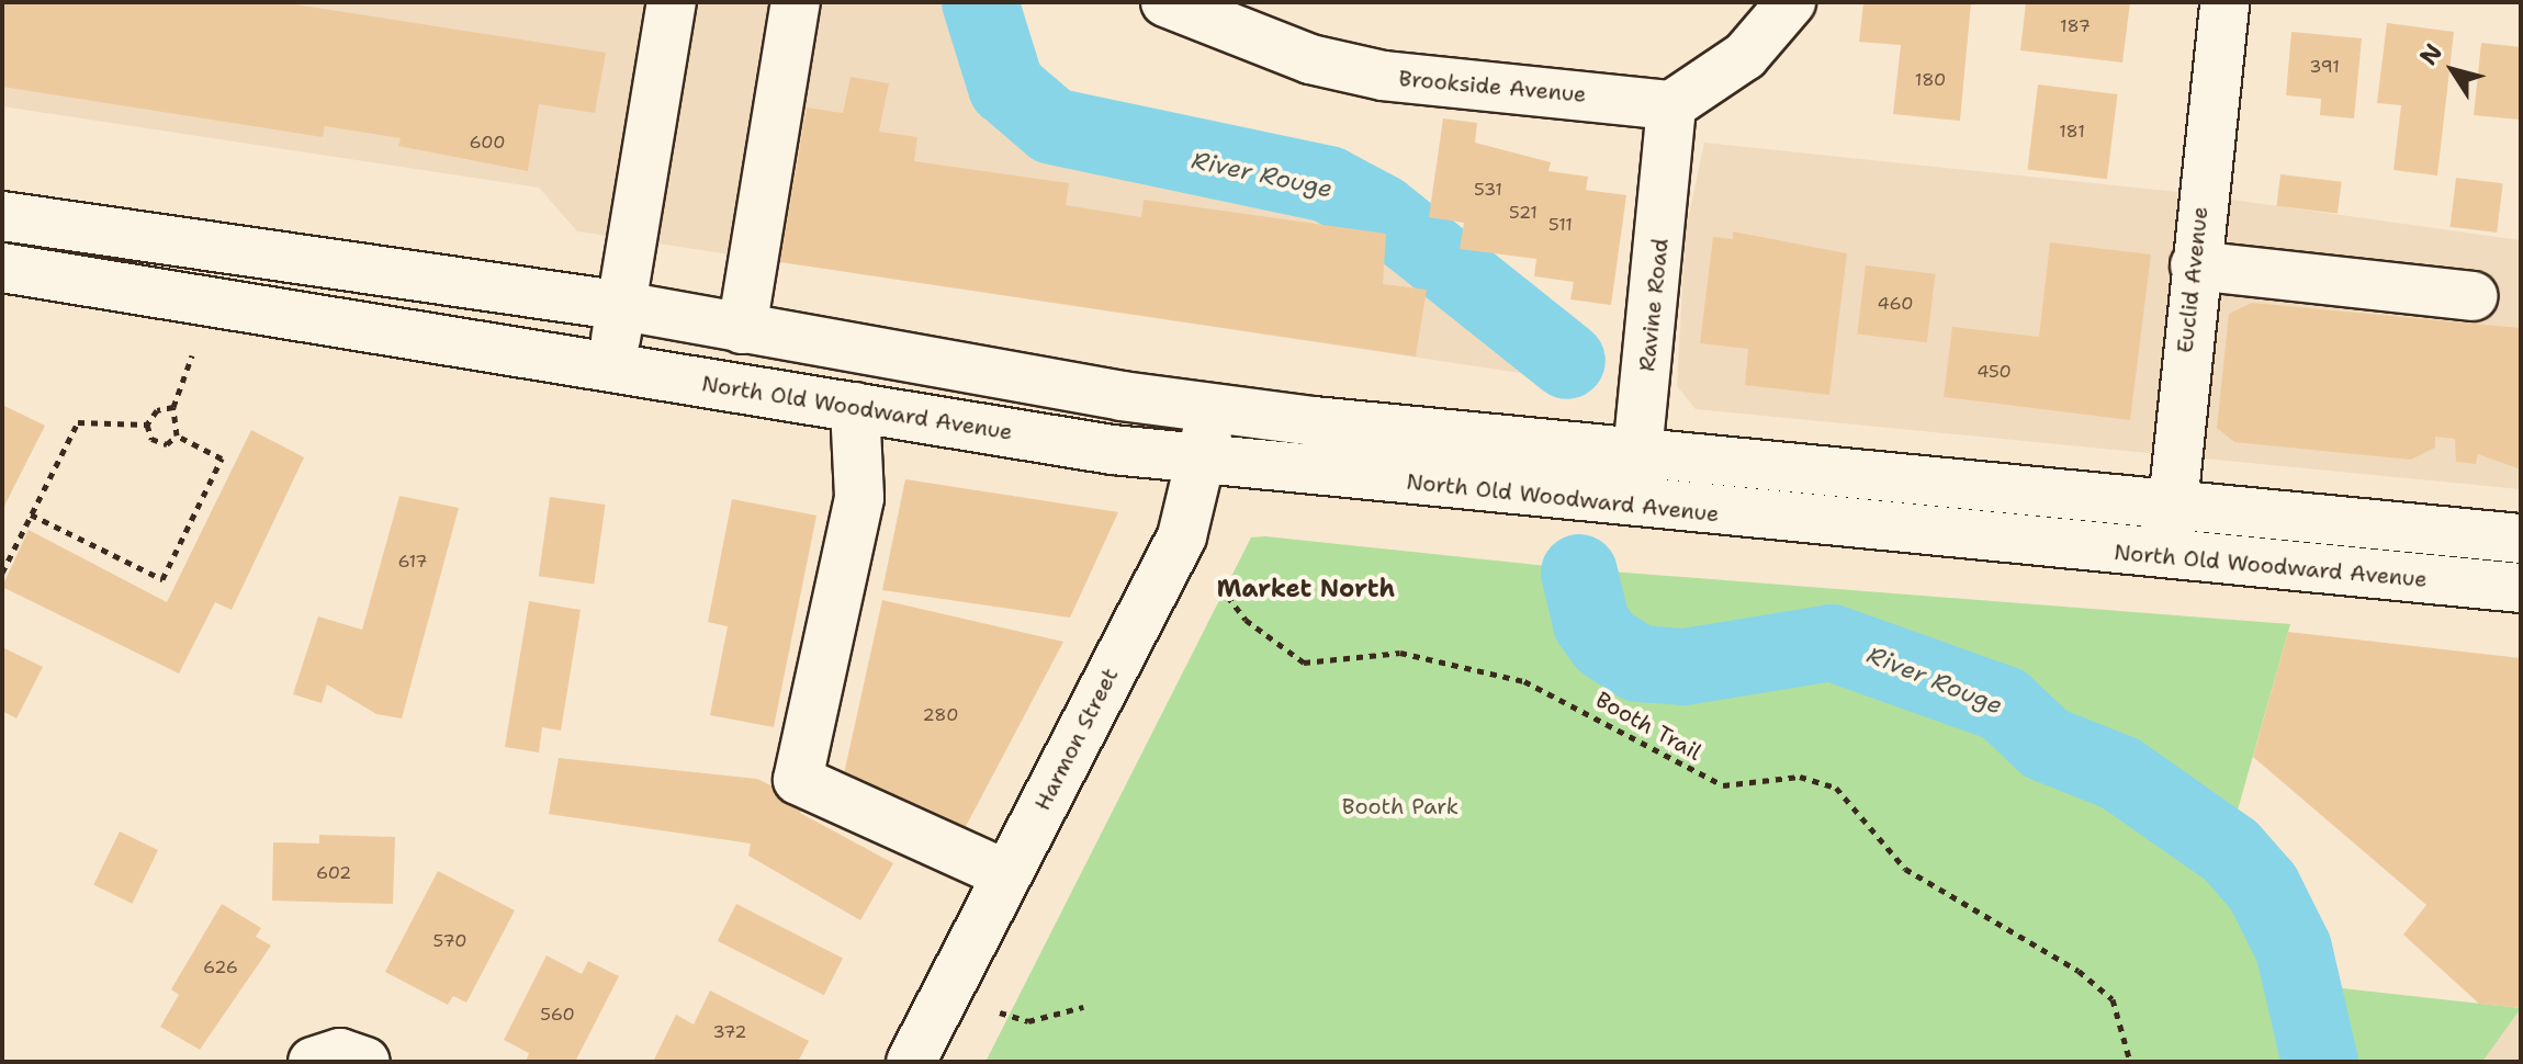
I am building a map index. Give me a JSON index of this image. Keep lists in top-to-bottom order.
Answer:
{
  "streets": {
    "street": [
      "Brookside Avenue",
      "Euclid Avenue",
      "Ravine Road",
      "North Old Woodward Avenue",
      "Harmon Street"
    ],
    "path": ["Booth Trail"]
  },
  "crossings": [
    ["Brookside Avenue", "Ravine Road"],
    ["Euclid Avenue", "North Old Woodward Avenue"],
    ["Ravine Road", "North Old Woodward Avenue"],
    ["North Old Woodward Avenue", "Harmon Street"]
  ],
  "districts": ["Market North"],
  "water": ["River Rouge"],
  "parks": ["Booth Park"],
  "house_numbers": [
    "187",
    "391",
    "180",
    "181",
    "600",
    "531",
    "521",
    "511",
    "460",
    "450",
    "617",
    "280",
    "602",
    "570",
    "626",
    "560",
    "372"
  ],
  "north": "top left"
}
